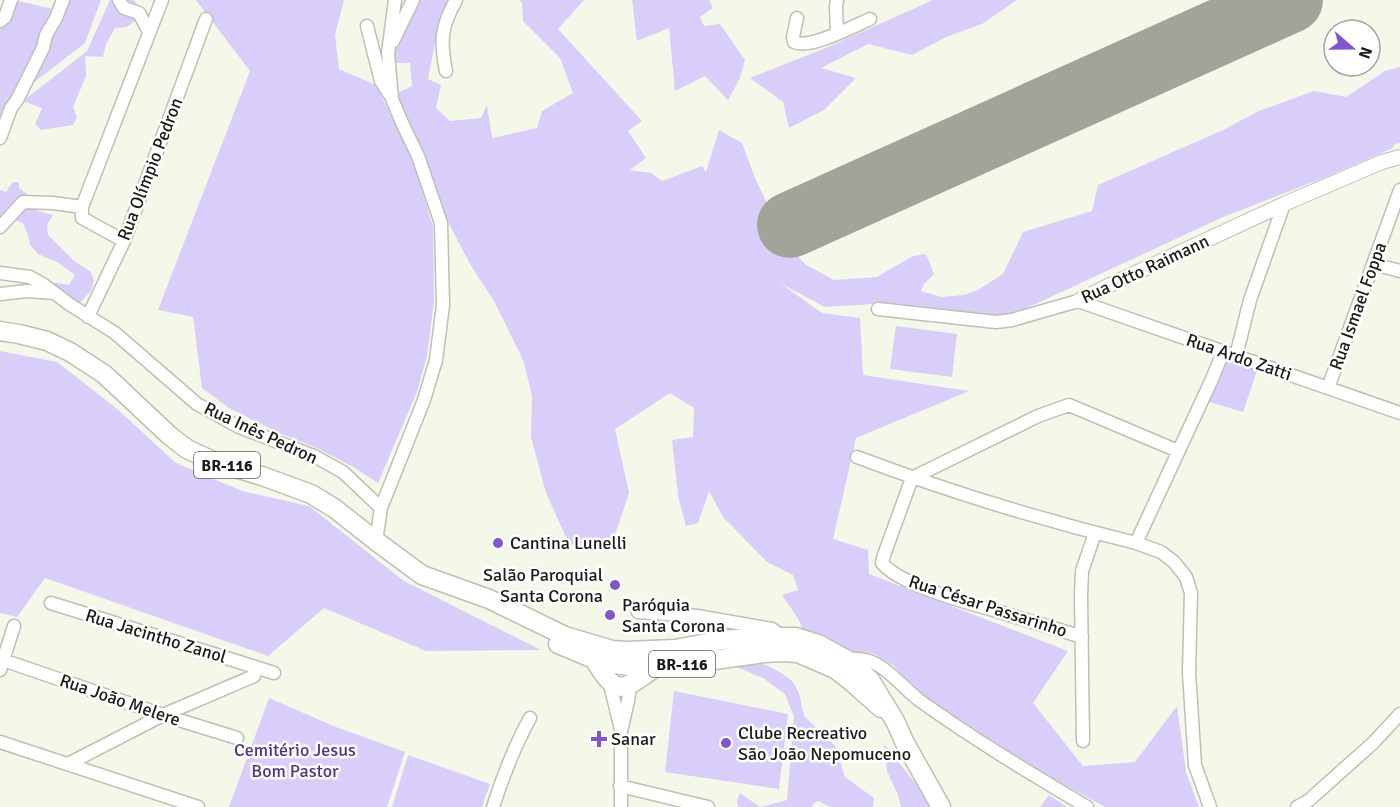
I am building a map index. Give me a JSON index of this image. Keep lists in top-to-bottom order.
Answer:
{
  "streets": {
    "main road": ["BR-116"],
    "street": [
      "Rua Olímpio Pedron",
      "Rua Otto Raimann",
      "Rua Ismael Foppa",
      "Rua Ardo Zatti",
      "Rua Inês Pedron",
      "Rua César Passarinho",
      "Rua Jacintho Zanol",
      "Rua João Melere"
    ]
  },
  "crossings": [
    ["Rua Olímpio Pedron", "Rua Inês Pedron"],
    ["Rua Otto Raimann", "Rua Ardo Zatti"],
    ["Rua Ismael Foppa", "Rua Ardo Zatti"]
  ],
  "parks": ["Cemitério Jesus Bom Pastor"],
  "places": {
    "other": [
      "Cantina Lunelli",
      "Salão Paroquial Santa Corona",
      "Paróquia Santa Corona",
      "Clube Recreativo São João Nepomuceno"
    ],
    "health": ["Sanar"]
  },
  "north": "right"
}
